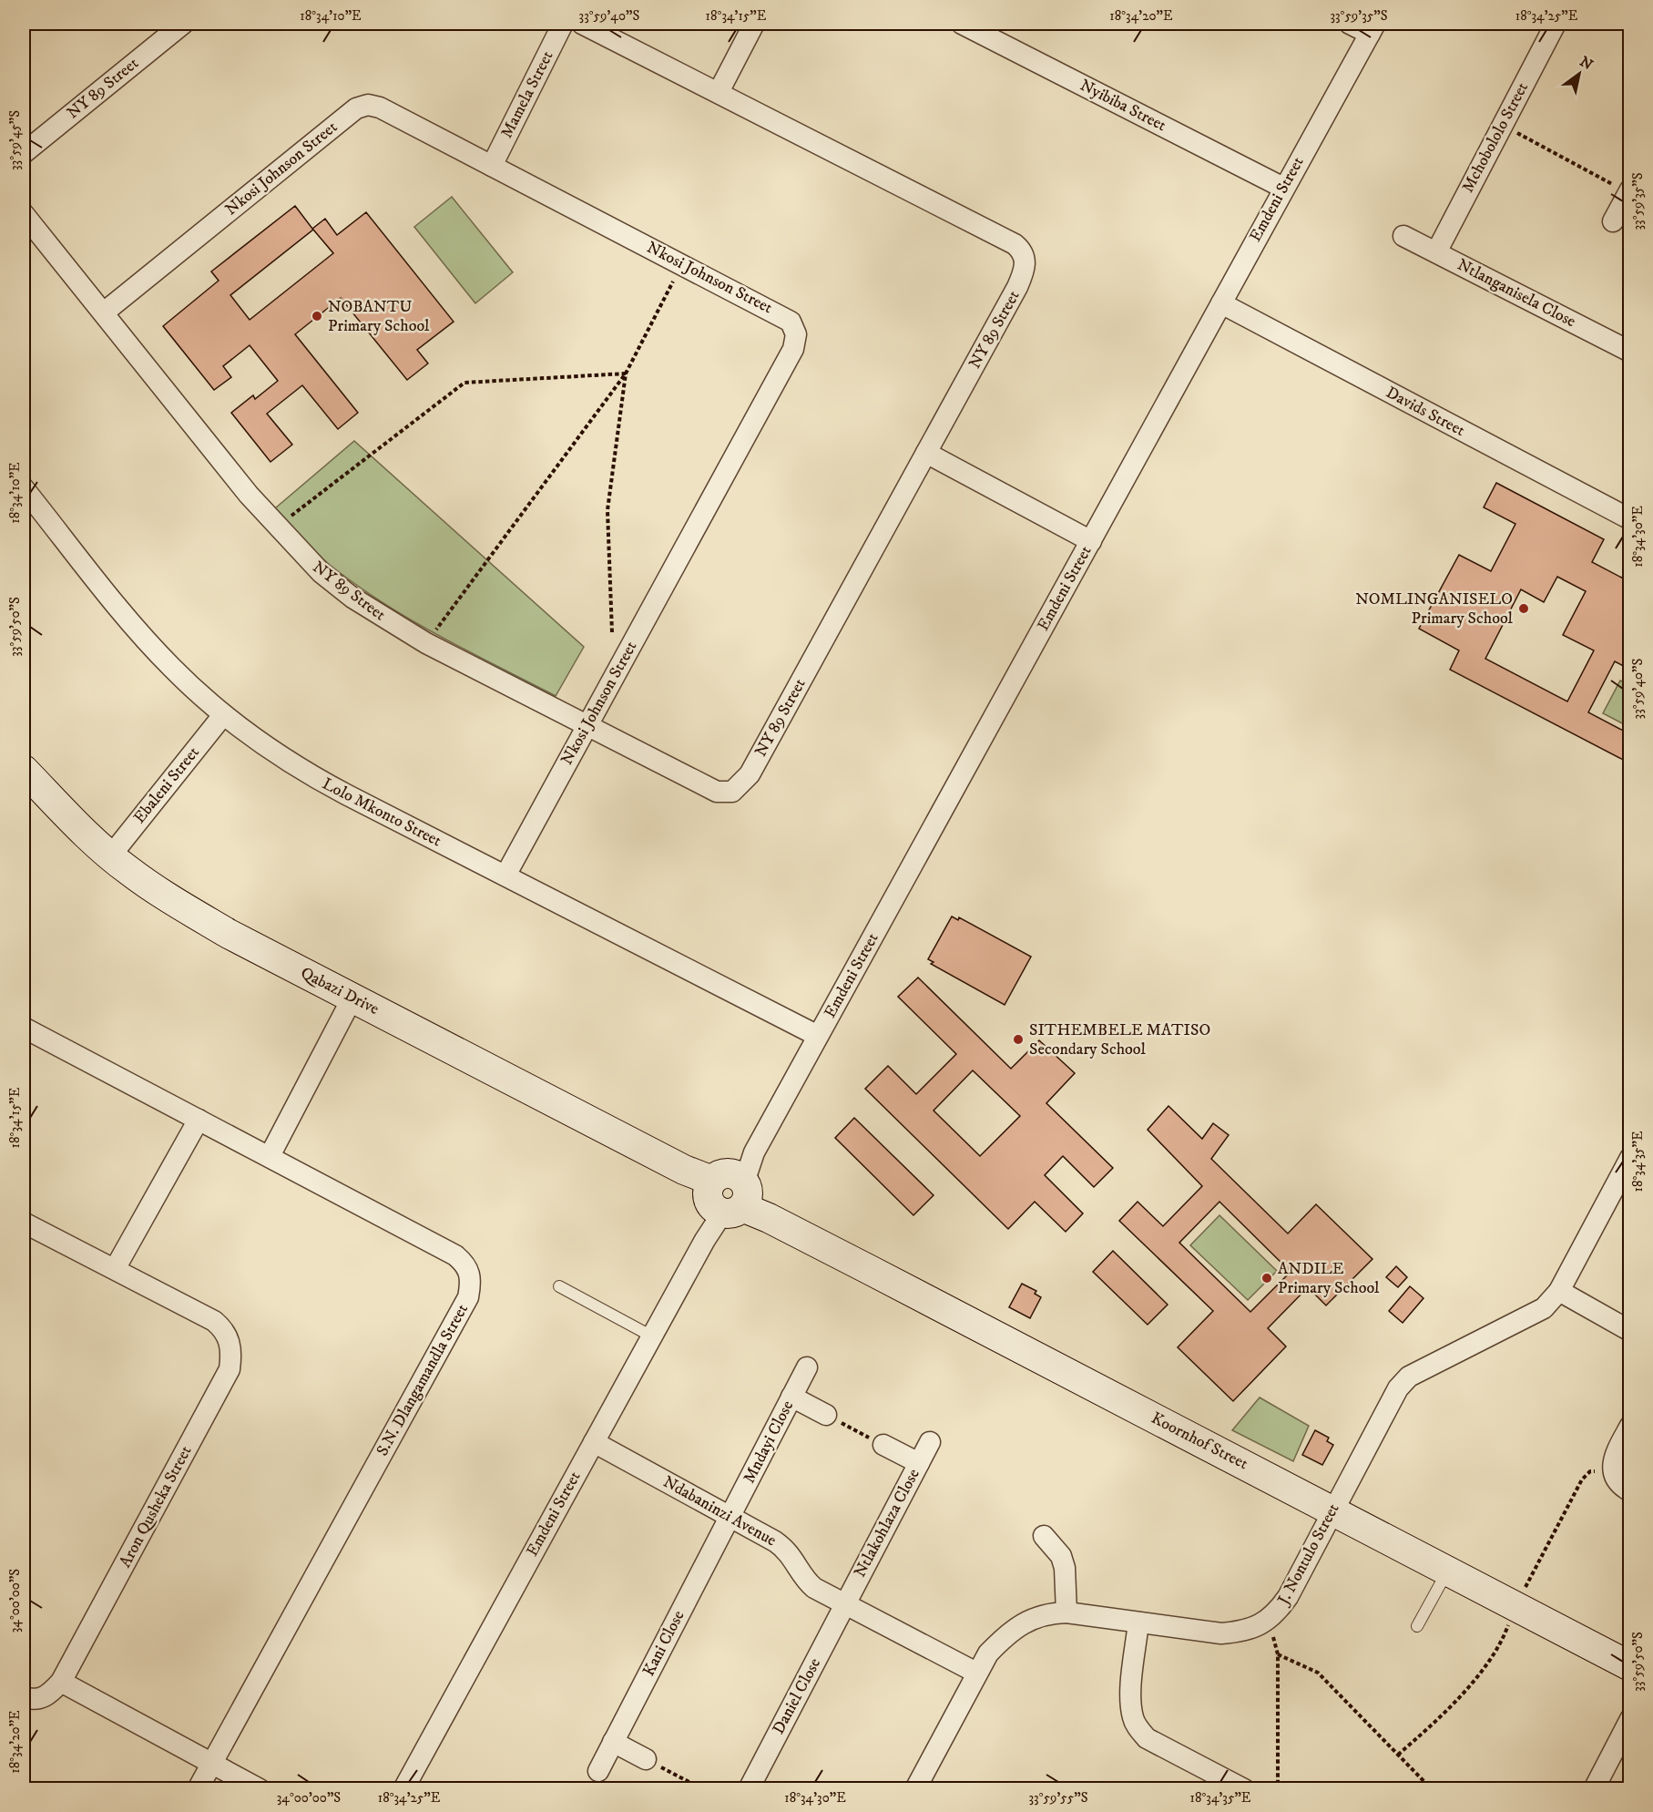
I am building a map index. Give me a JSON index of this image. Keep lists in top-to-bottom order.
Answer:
{
  "streets": {
    "street": [
      "NY 89 Street",
      "Mamela Street",
      "Nyibiba Street",
      "Mchobololo Street",
      "Nkosi Johnson Street",
      "Emdeni Street",
      "Ntlanganisela Close",
      "Davids Street",
      "Ebaleni Street",
      "Lolo Mkonto Street",
      "Qabazi Drive",
      "S.N. Dlangamandla Street",
      "Koornhof Street",
      "Mndayi Close",
      "Aron Qusheka Street",
      "Ndabaninzi Avenue",
      "Ntlakohlaza Close",
      "J. Nontulo Street",
      "Kani Close",
      "Daniel Close"
    ]
  },
  "crossings": [
    ["NY 89 Street", "Nkosi Johnson Street"],
    ["Mamela Street", "Nkosi Johnson Street"],
    ["Nyibiba Street", "Emdeni Street"],
    ["Mchobololo Street", "Ntlanganisela Close"],
    ["Nkosi Johnson Street", "Lolo Mkonto Street"],
    ["Emdeni Street", "Davids Street"],
    ["Emdeni Street", "Lolo Mkonto Street"],
    ["Emdeni Street", "Qabazi Drive"],
    ["Emdeni Street", "Koornhof Street"],
    ["Emdeni Street", "Ndabaninzi Avenue"],
    ["Ebaleni Street", "Lolo Mkonto Street"],
    ["Ebaleni Street", "Qabazi Drive"],
    ["Qabazi Drive", "Koornhof Street"],
    ["Koornhof Street", "J. Nontulo Street"],
    ["Mndayi Close", "Ndabaninzi Avenue"],
    ["Mndayi Close", "Kani Close"],
    ["Ndabaninzi Avenue", "Ntlakohlaza Close"],
    ["Ndabaninzi Avenue", "J. Nontulo Street"],
    ["Ndabaninzi Avenue", "Kani Close"],
    ["Ndabaninzi Avenue", "Daniel Close"],
    ["Ntlakohlaza Close", "Daniel Close"]
  ],
  "places": [
    "NOBANTU Primary School",
    "NOMLINGANISELO Primary School",
    "SITHEMBELE MATISO Secondary School",
    "ANDILE Primary School"
  ],
  "north": "top right",
  "coordinates": [
    "18°34'10\"E",
    "33°59'40\"S",
    "18°34'15\"E",
    "18°34'20\"E",
    "33°59'35\"S",
    "18°34'25\"E",
    "33°59'45\"S",
    "18°34'30\"E",
    "33°59'50\"S",
    "18°34'35\"E",
    "34°00'00\"S",
    "33°59'55\"S"
  ]
}
